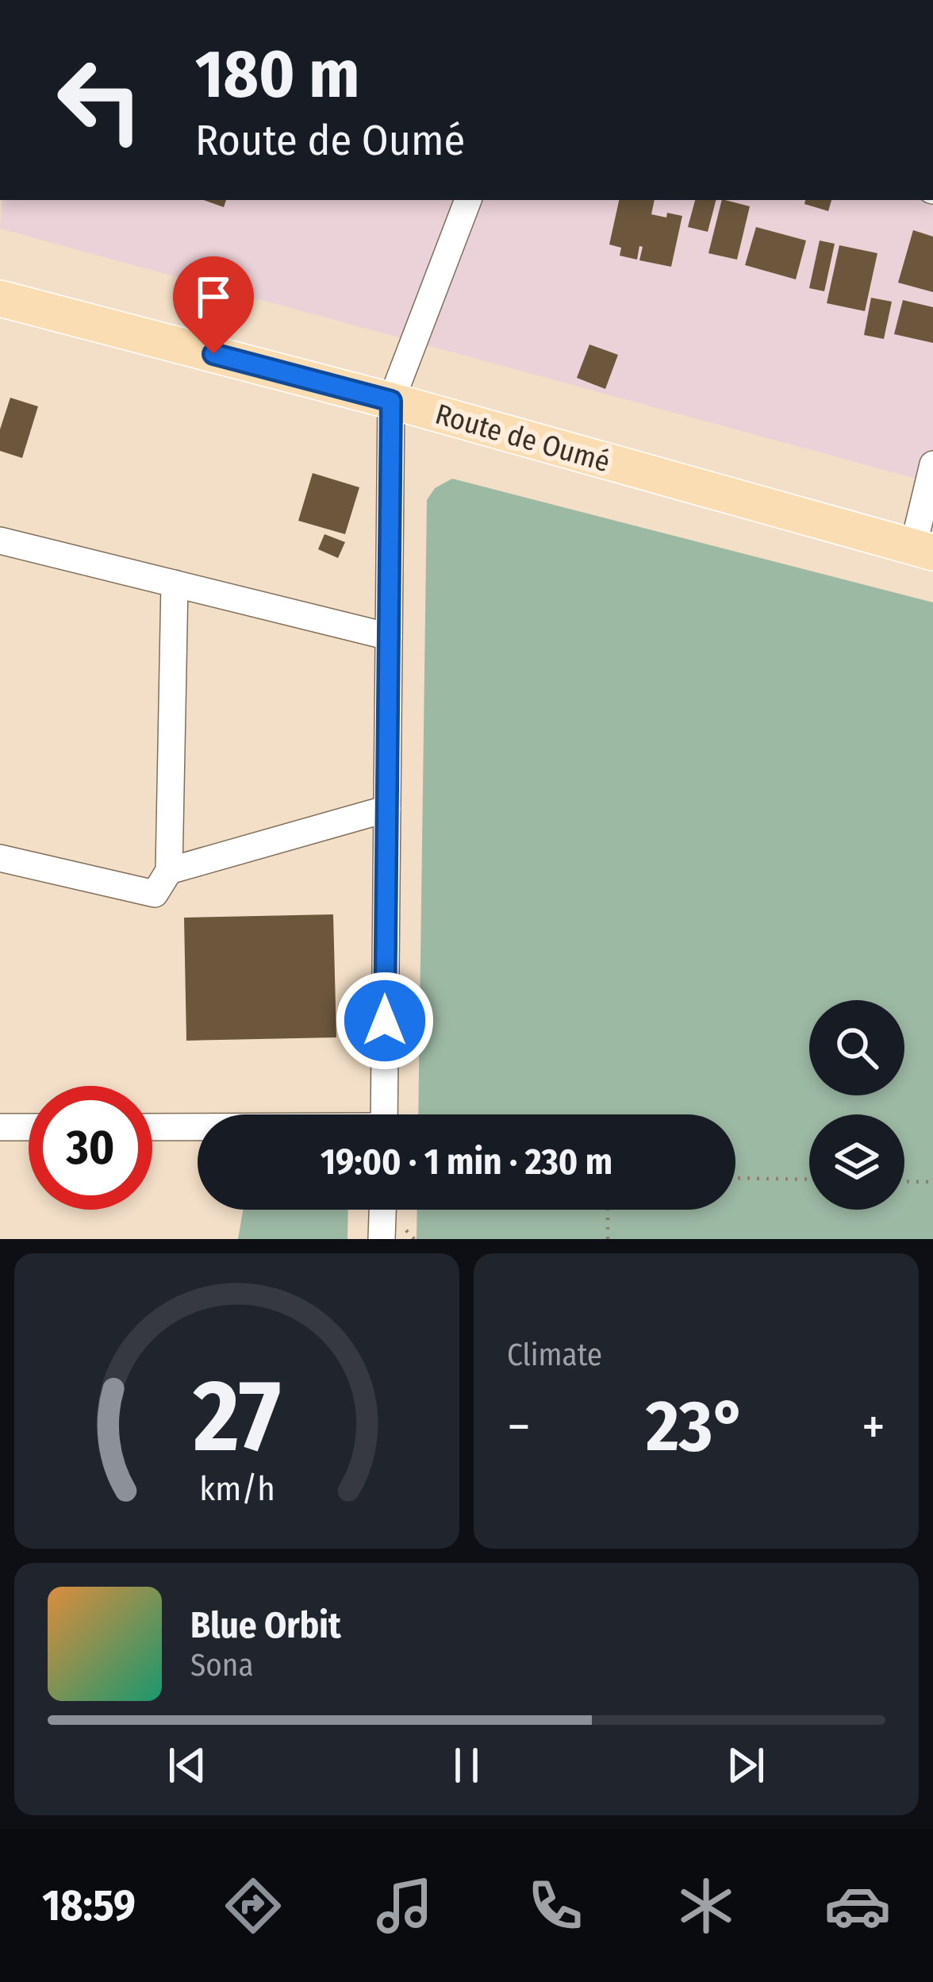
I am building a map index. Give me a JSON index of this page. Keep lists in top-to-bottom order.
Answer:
{
  "streets": {
    "main road": ["Route de Oumé"]
  },
  "page": {
    "turn": ["180 m", "Route de Oumé"],
    "limit": "30",
    "trip": "19:00 · 1 min · 230 m",
    "tile": "Climate",
    "heat": ["−", "23°", "+"],
    "song": ["Blue Orbit", "Sona"],
    "tabs": "18:59",
    "gauge": ["27", "km/h"]
  }
}
